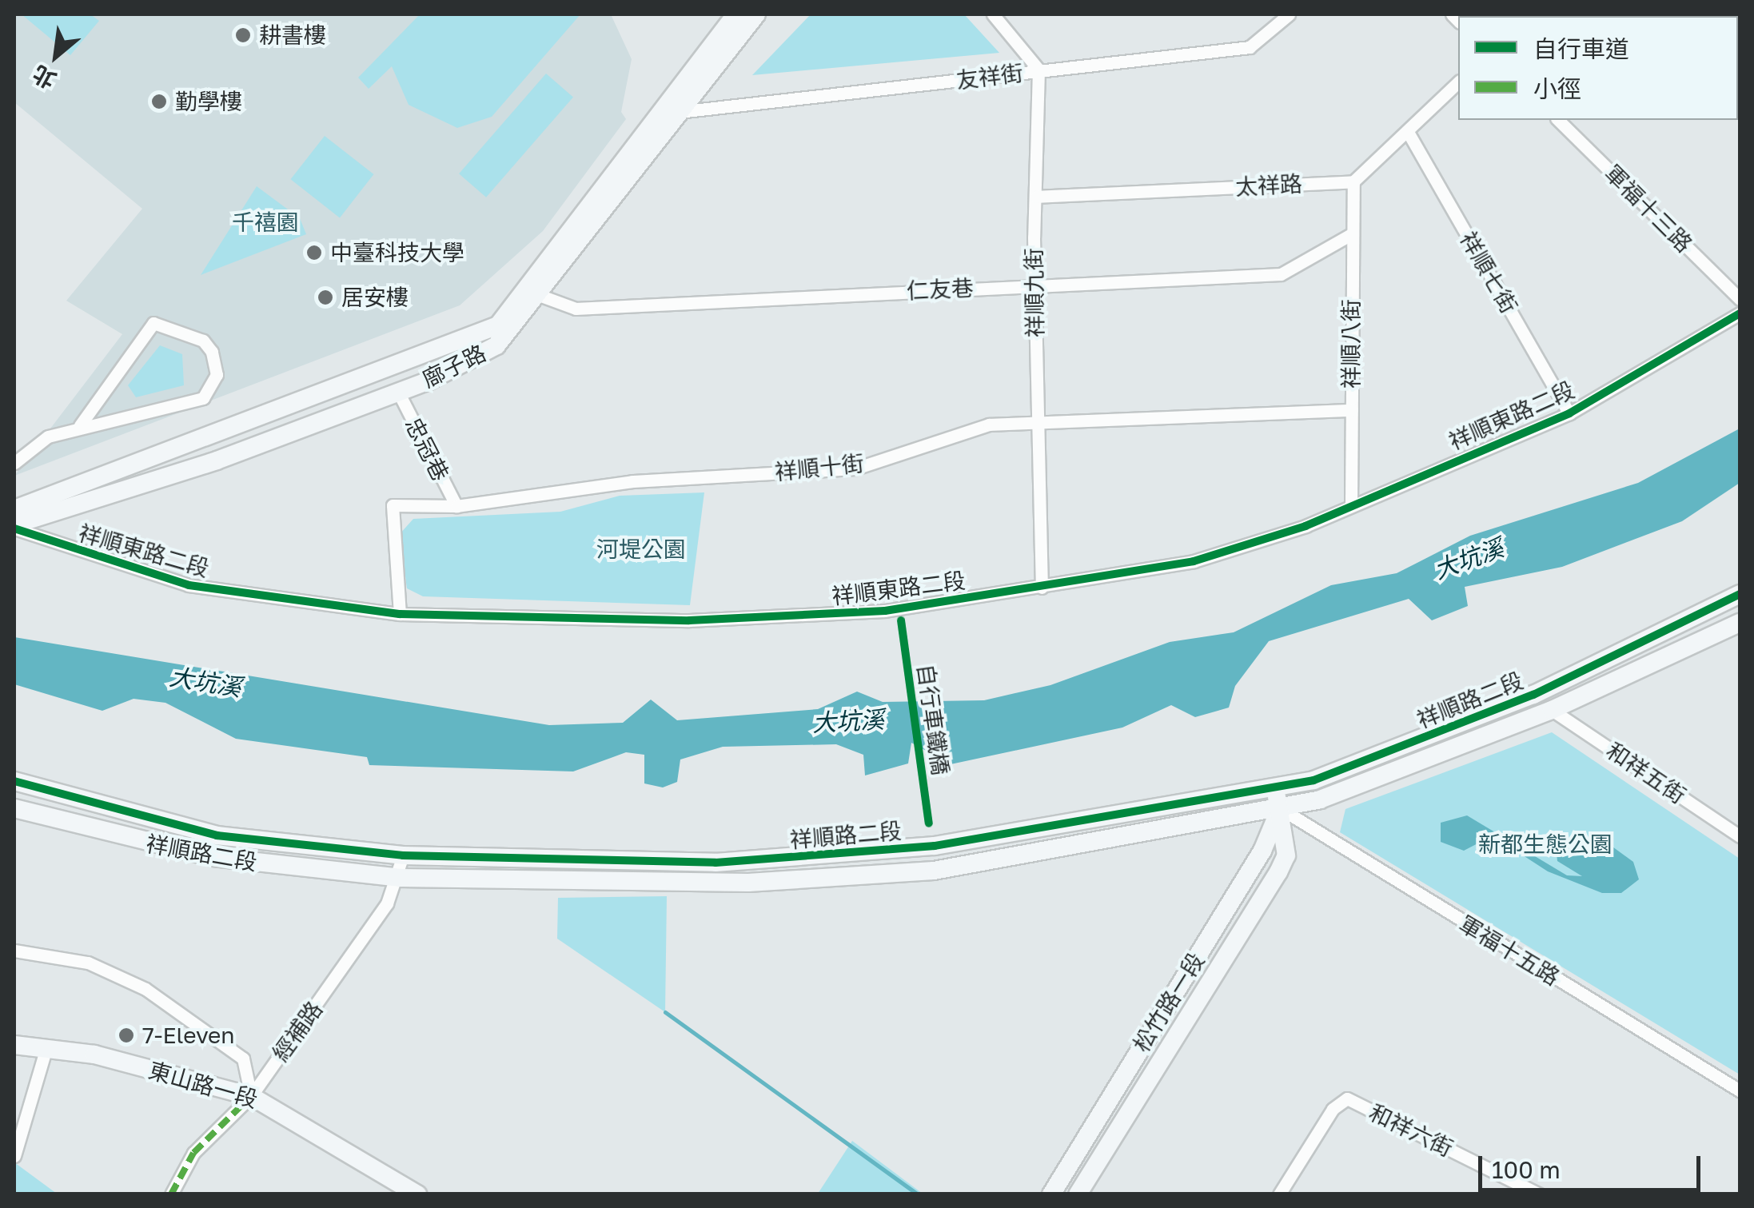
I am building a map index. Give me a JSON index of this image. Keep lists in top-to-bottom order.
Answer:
{
  "streets": {
    "street": [
      "友祥街",
      "太祥路",
      "軍福十三路",
      "祥順七街",
      "仁友巷",
      "祥順九街",
      "祥順八街",
      "廍子路",
      "祥順東路二段",
      "忠冠巷",
      "祥順十街",
      "祥順路二段",
      "和祥五街",
      "軍福十五路",
      "松竹路一段",
      "經補路",
      "東山路一段",
      "和祥六街"
    ],
    "cycle path": ["自行車鐵橋"]
  },
  "crossings": [
    ["友祥街", "祥順九街"],
    ["友祥街", "廍子路"],
    ["太祥路", "祥順九街"],
    ["太祥路", "祥順八街"],
    ["祥順七街", "祥順東路二段"],
    ["仁友巷", "祥順九街"],
    ["仁友巷", "祥順八街"],
    ["仁友巷", "廍子路"],
    ["祥順九街", "祥順東路二段"],
    ["祥順九街", "祥順十街"],
    ["祥順八街", "祥順東路二段"],
    ["祥順八街", "祥順十街"],
    ["廍子路", "祥順東路二段"],
    ["廍子路", "忠冠巷"],
    ["祥順東路二段", "祥順十街"],
    ["忠冠巷", "祥順十街"],
    ["祥順路二段", "和祥五街"],
    ["祥順路二段", "軍福十五路"],
    ["祥順路二段", "松竹路一段"],
    ["祥順路二段", "經補路"],
    ["軍福十五路", "松竹路一段"],
    ["經補路", "東山路一段"]
  ],
  "water": ["大坑溪"],
  "parks": ["千禧園", "河堤公園", "新都生態公園"],
  "places": [
    "耕書樓",
    "勤學樓",
    "中臺科技大學",
    "居安樓",
    "7-Eleven"
  ],
  "legend": ["自行車道", "小徑"],
  "scale_bar": "100 m",
  "north": "bottom left"
}
